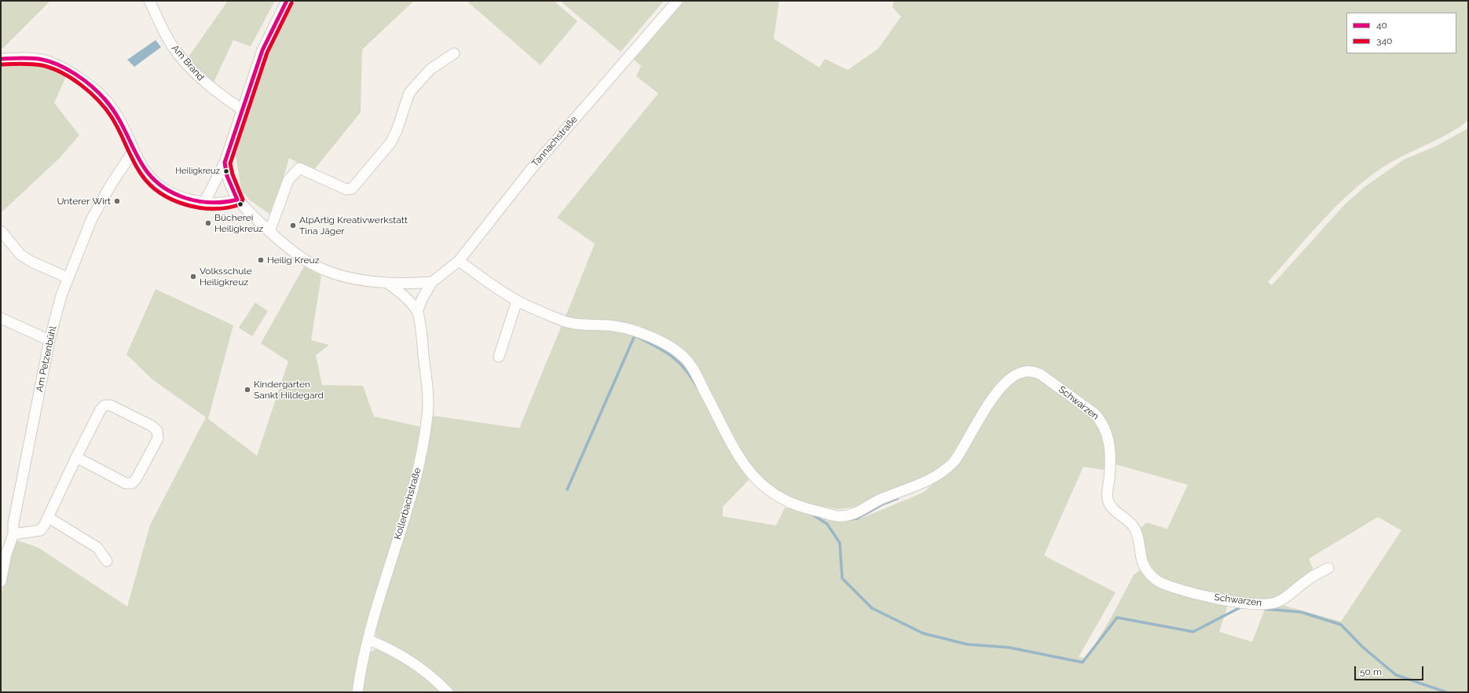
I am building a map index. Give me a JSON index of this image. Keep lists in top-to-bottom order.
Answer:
{
  "streets": {
    "street": [
      "Am Brand",
      "Tannachstraße",
      "Am Petzenbühl",
      "Schwarzen",
      "Kollerbachstraße"
    ]
  },
  "crossings": [
    ["Tannachstraße", "Schwarzen"],
    ["Tannachstraße", "Kollerbachstraße"]
  ],
  "places": [
    "Heiligkreuz",
    "Unterer Wirt",
    "Bücherei Heiligkreuz",
    "AlpArtig Kreativwerkstatt Tina Jäger",
    "Heilig Kreuz",
    "Volksschule Heiligkreuz",
    "Kindergarten Sankt Hildegard"
  ],
  "lines": ["transit line 40", "transit line 340"],
  "legend": ["40", "340"],
  "scale_bar": "50 m"
}
